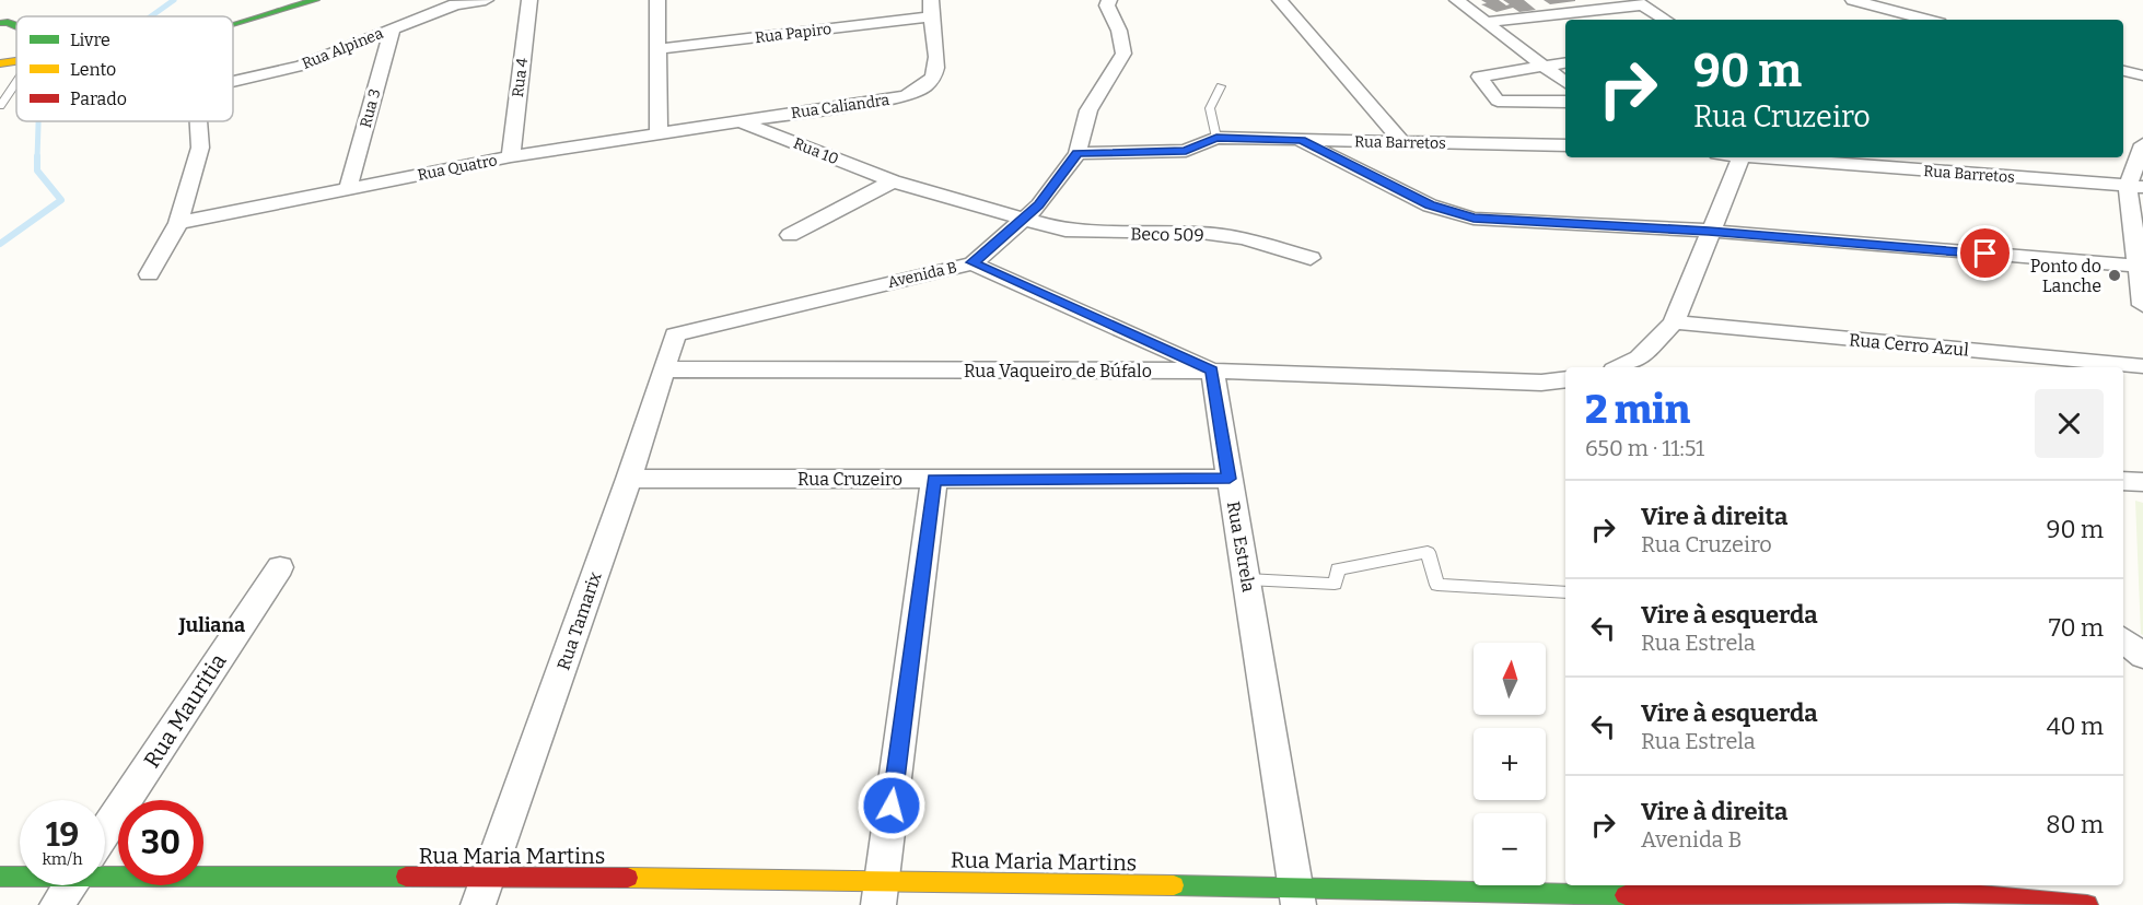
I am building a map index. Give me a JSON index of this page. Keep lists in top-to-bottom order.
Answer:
{
  "streets": {
    "street": [
      "Rua Papiro",
      "Rua Alpinea",
      "Rua 4",
      "Rua Caliandra",
      "Rua 3",
      "Rua Barretos",
      "Rua 10",
      "Rua Quatro",
      "Beco 509",
      "Avenida B",
      "Rua Cerro Azul",
      "Rua Vaqueiro de Búfalo",
      "Rua Cruzeiro",
      "Rua Estrela",
      "Rua Tamarix",
      "Rua Mauritia",
      "Rua Maria Martins"
    ]
  },
  "crossings": [
    ["Rua Papiro", "Rua Caliandra"],
    ["Rua Alpinea", "Rua 3"],
    ["Rua 4", "Rua Quatro"],
    ["Rua Caliandra", "Rua 10"],
    ["Rua Caliandra", "Rua Quatro"],
    ["Rua 3", "Rua Quatro"],
    ["Rua Barretos", "Avenida B"],
    ["Rua 10", "Rua Quatro"],
    ["Rua 10", "Beco 509"],
    ["Rua 10", "Avenida B"],
    ["Beco 509", "Avenida B"],
    ["Avenida B", "Rua Tamarix"],
    ["Rua Vaqueiro de Búfalo", "Rua Estrela"],
    ["Rua Vaqueiro de Búfalo", "Rua Tamarix"],
    ["Rua Cruzeiro", "Rua Estrela"],
    ["Rua Cruzeiro", "Rua Tamarix"],
    ["Rua Estrela", "Rua Maria Martins"],
    ["Rua Tamarix", "Rua Maria Martins"]
  ],
  "districts": ["Juliana"],
  "places": ["Ponto do Lanche"],
  "legend": ["Livre", "Lento", "Parado"],
  "north": "top",
  "page": {
    "turn": ["90 m", "Rua Cruzeiro"],
    "heading": ["2 min", "650 m · 11:51"],
    "list": [
      {
        "name": "Vire à direita",
        "note": "Rua Cruzeiro",
        "value": "90 m"
      },
      {
        "name": "Vire à esquerda",
        "note": "Rua Estrela",
        "value": "70 m"
      },
      {
        "name": "Vire à esquerda",
        "note": "Rua Estrela",
        "value": "40 m"
      },
      {
        "name": "Vire à direita",
        "note": "Avenida B",
        "value": "80 m"
      }
    ],
    "map_buttons": ["+", "−"],
    "speed": "19 km/h",
    "limit": "30"
  }
}
